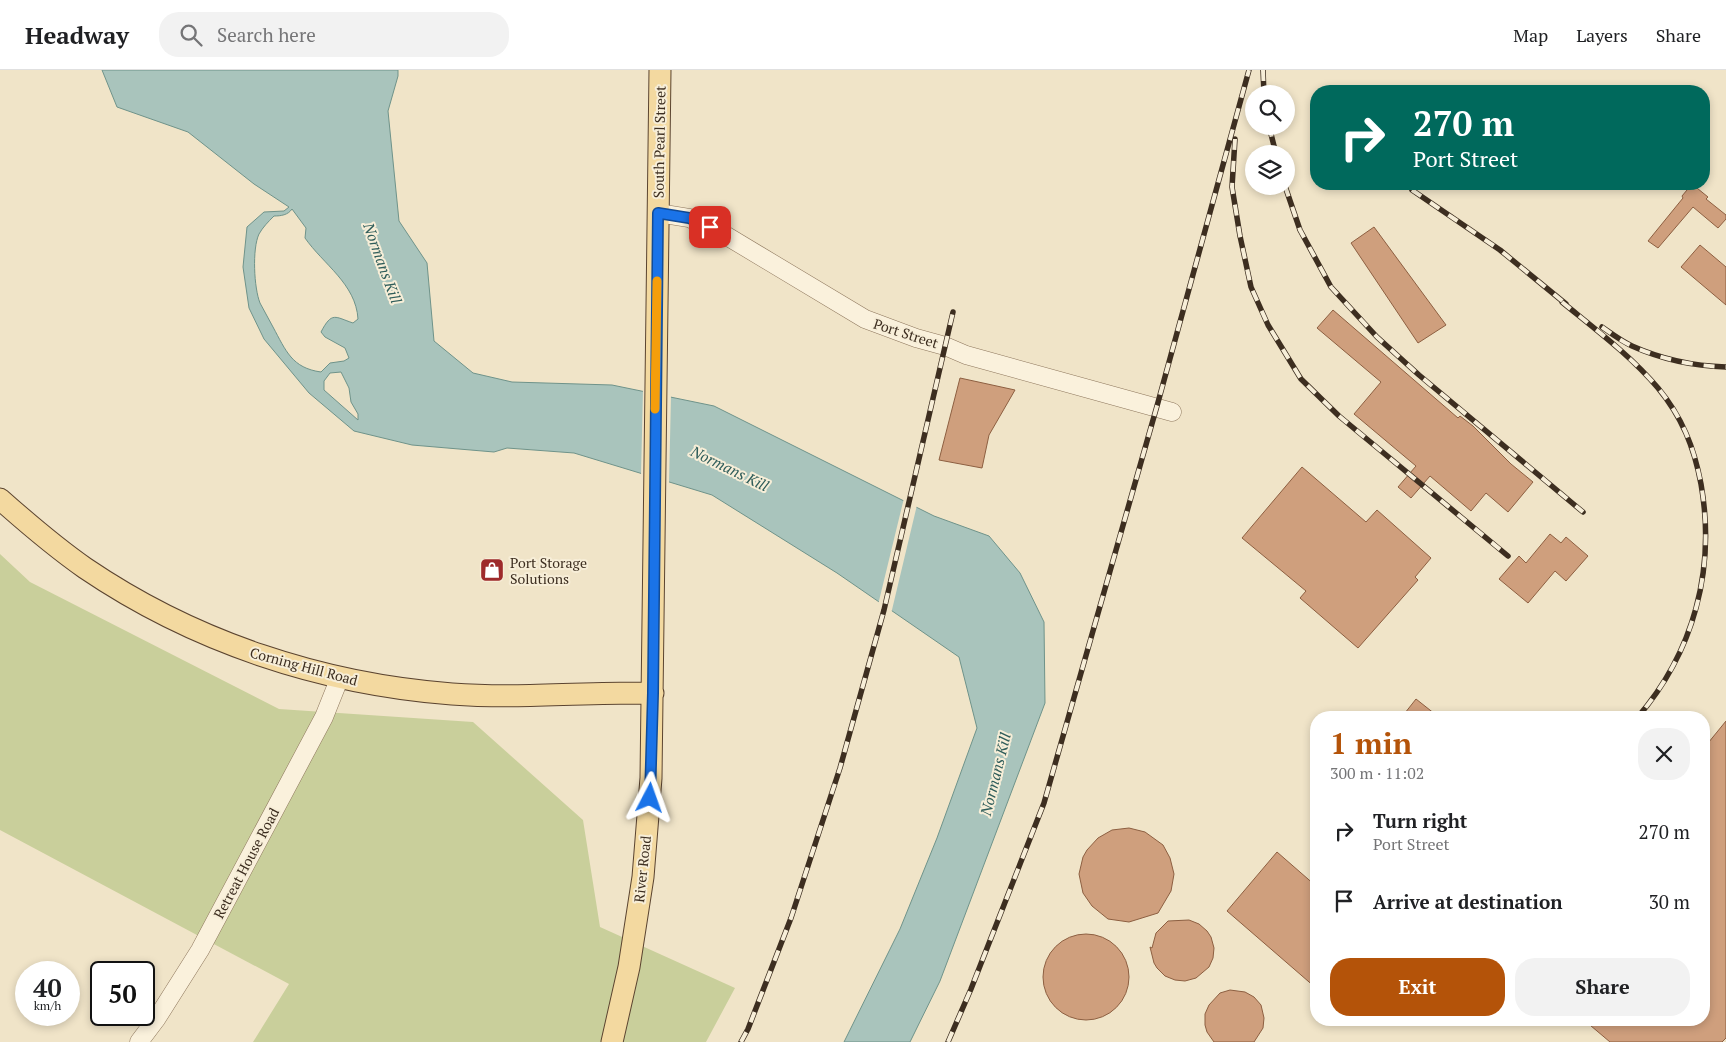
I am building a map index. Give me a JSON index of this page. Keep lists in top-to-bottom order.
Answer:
{
  "streets": {
    "main road": ["South Pearl Street", "Corning Hill Road", "River Road"],
    "street": ["Port Street", "Retreat House Road"]
  },
  "crossings": [
    ["South Pearl Street", "Port Street"],
    ["South Pearl Street", "River Road"],
    ["Port Street", "River Road"],
    ["Corning Hill Road", "Retreat House Road"],
    ["Corning Hill Road", "River Road"]
  ],
  "water": ["Normans Kill"],
  "places": {
    "shop": ["Port Storage Solutions"]
  },
  "page": {
    "header": "Headway",
    "search": "Search here",
    "nav": ["Map", "Layers", "Share"],
    "turn": ["270 m", "Port Street"],
    "heading": ["1 min", "300 m · 11:02"],
    "list": [
      {
        "name": "Turn right",
        "note": "Port Street",
        "value": "270 m"
      },
      {
        "name": "Arrive at destination",
        "value": "30 m"
      }
    ],
    "buttons": ["Exit", "Share"],
    "speed": "40 km/h",
    "limit": "50"
  }
}
